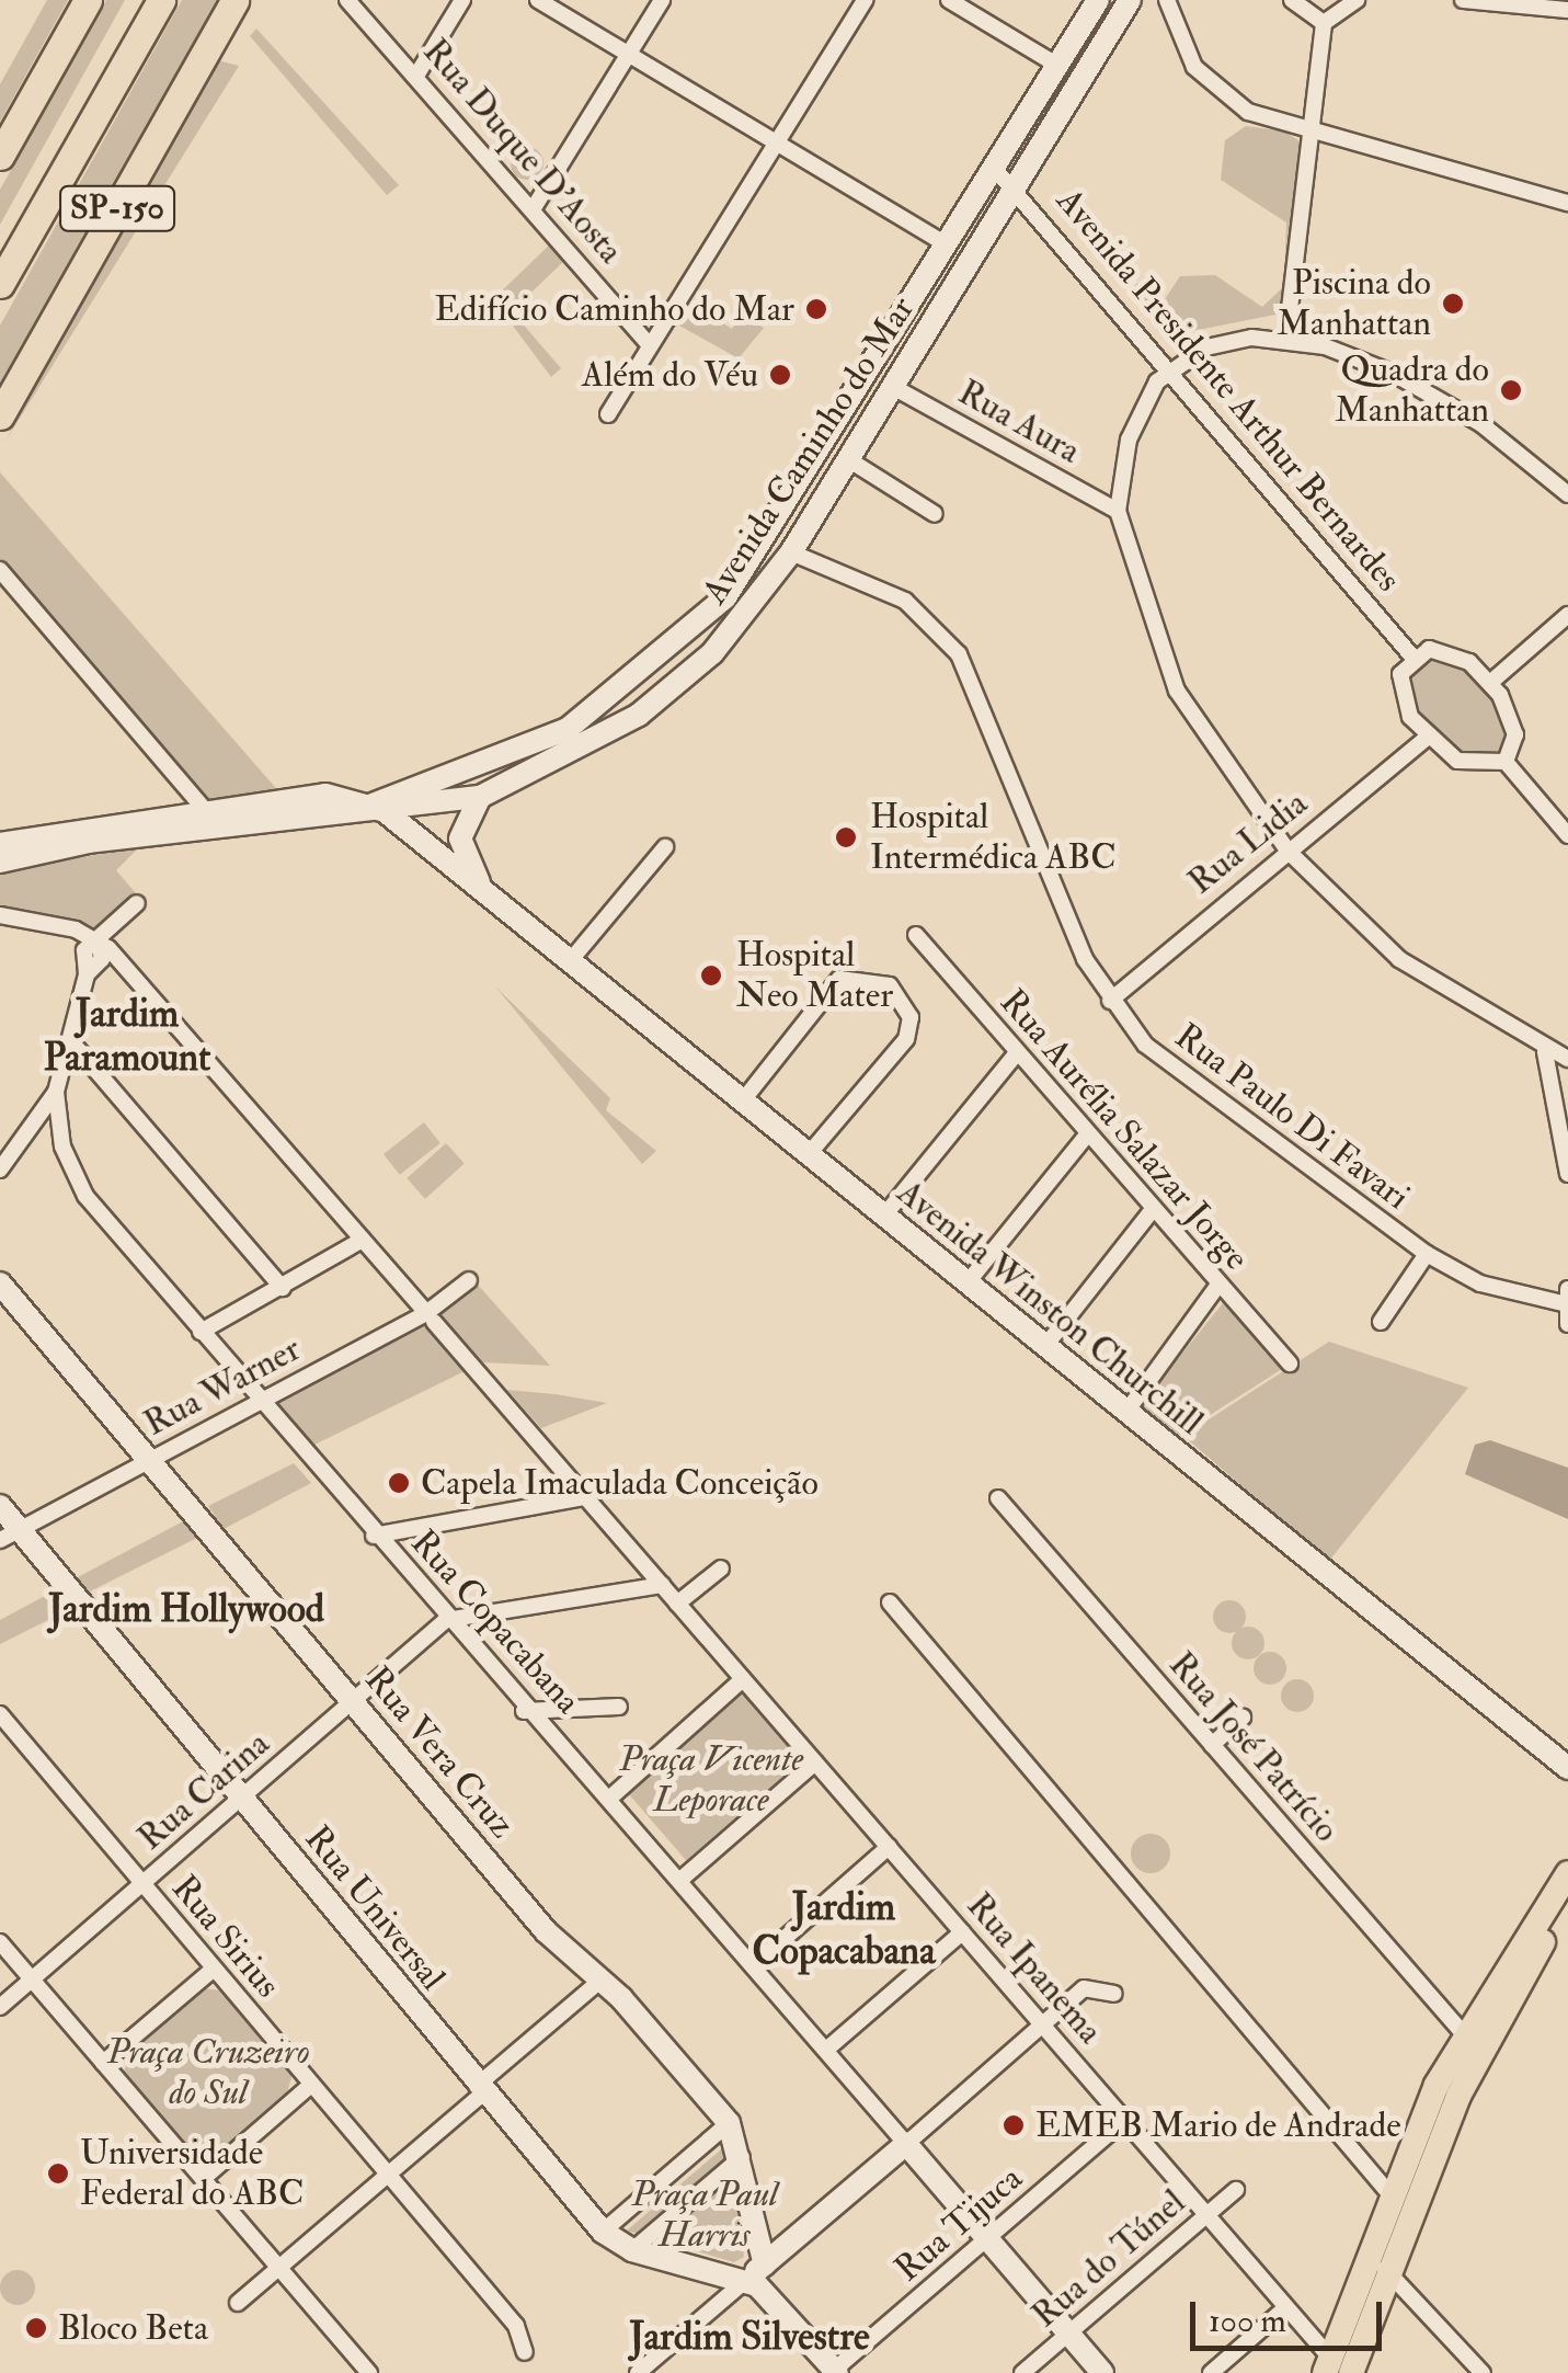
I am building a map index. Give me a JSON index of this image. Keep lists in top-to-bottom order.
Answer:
{
  "streets": {
    "highway": ["SP-150"],
    "main road": [
      "Avenida Caminho do Mar",
      "Avenida Winston Churchill",
      "Rua Copacabana",
      "Rua Vera Cruz",
      "Rua Universal"
    ],
    "street": [
      "Rua Duque D'Aosta",
      "Avenida Presidente Arthur Bernardes",
      "Rua Aura",
      "Rua Lidia",
      "Rua Paulo Di Favari",
      "Rua Aurélia Salazar Jorge",
      "Rua Warner",
      "Rua José Patrício",
      "Rua Carina",
      "Rua Sirius",
      "Rua Ipanema",
      "Rua Tijuca",
      "Rua do Túnel"
    ]
  },
  "crossings": [
    ["Avenida Presidente Arthur Bernardes", "Avenida Caminho do Mar"],
    ["Rua Aura", "Avenida Caminho do Mar"],
    ["Avenida Caminho do Mar", "Rua Paulo Di Favari"],
    ["Avenida Caminho do Mar", "Avenida Winston Churchill"],
    ["Rua Lidia", "Rua Paulo Di Favari"],
    ["Rua Warner", "Rua Copacabana"],
    ["Rua Warner", "Rua Vera Cruz"],
    ["Rua Warner", "Rua Universal"],
    ["Rua Warner", "Rua Ipanema"],
    ["Rua Copacabana", "Rua Carina"],
    ["Rua Copacabana", "Rua Tijuca"],
    ["Rua Copacabana", "Rua do Túnel"],
    ["Rua Vera Cruz", "Rua Carina"],
    ["Rua Carina", "Rua Universal"],
    ["Rua Carina", "Rua Sirius"],
    ["Rua Ipanema", "Rua Tijuca"],
    ["Rua Ipanema", "Rua do Túnel"]
  ],
  "districts": [
    "Jardim Paramount",
    "Jardim Hollywood",
    "Jardim Copacabana",
    "Jardim Silvestre"
  ],
  "parks": ["Praça Vicente Leporace", "Praça Cruzeiro do Sul", "Praça Paul Harris"],
  "places": [
    "Piscina do Manhattan",
    "Edifício Caminho do Mar",
    "Além do Véu",
    "Quadra do Manhattan",
    "Hospital Intermédica ABC",
    "Hospital Neo Mater",
    "Capela Imaculada Conceição",
    "EMEB Mario de Andrade",
    "Universidade Federal do ABC",
    "Bloco Beta"
  ],
  "scale_bar": "100 m"
}
